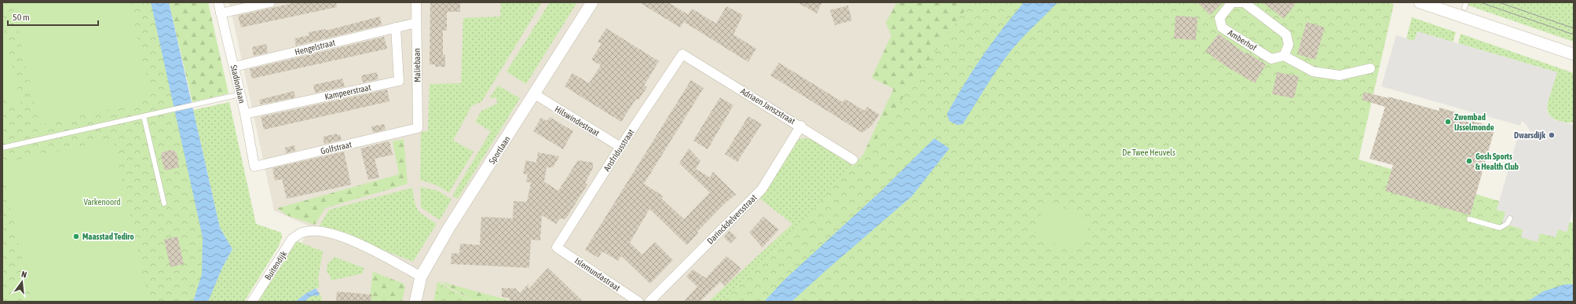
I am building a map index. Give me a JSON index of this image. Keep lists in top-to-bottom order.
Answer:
{
  "streets": {
    "street": [
      "Amberhof",
      "Hengelstraat",
      "Maliebaan",
      "Stadionlaan",
      "Kampeerstraat",
      "Adriaen Janszstraat",
      "Hilswindestraat",
      "Golfstraat",
      "Sportlaan",
      "Ansfridusstraat",
      "Darinckdelversstraat",
      "Buitendijk",
      "Islemundastraat"
    ]
  },
  "crossings": [
    ["Hengelstraat", "Maliebaan"],
    ["Hengelstraat", "Stadionlaan"],
    ["Hengelstraat", "Kampeerstraat"],
    ["Maliebaan", "Golfstraat"],
    ["Stadionlaan", "Kampeerstraat"],
    ["Stadionlaan", "Golfstraat"],
    ["Adriaen Janszstraat", "Ansfridusstraat"],
    ["Adriaen Janszstraat", "Darinckdelversstraat"],
    ["Hilswindestraat", "Sportlaan"],
    ["Hilswindestraat", "Ansfridusstraat"],
    ["Sportlaan", "Buitendijk"],
    ["Ansfridusstraat", "Islemundastraat"]
  ],
  "parks": ["De Twee Heuvels", "Varkenoord"],
  "places": [
    "Zwembad IJsselmonde",
    "Dwarsdijk",
    "Gosh Sports & Health Club",
    "Maasstad Tediro"
  ],
  "scale_bar": "50 m",
  "north": "top"
}
